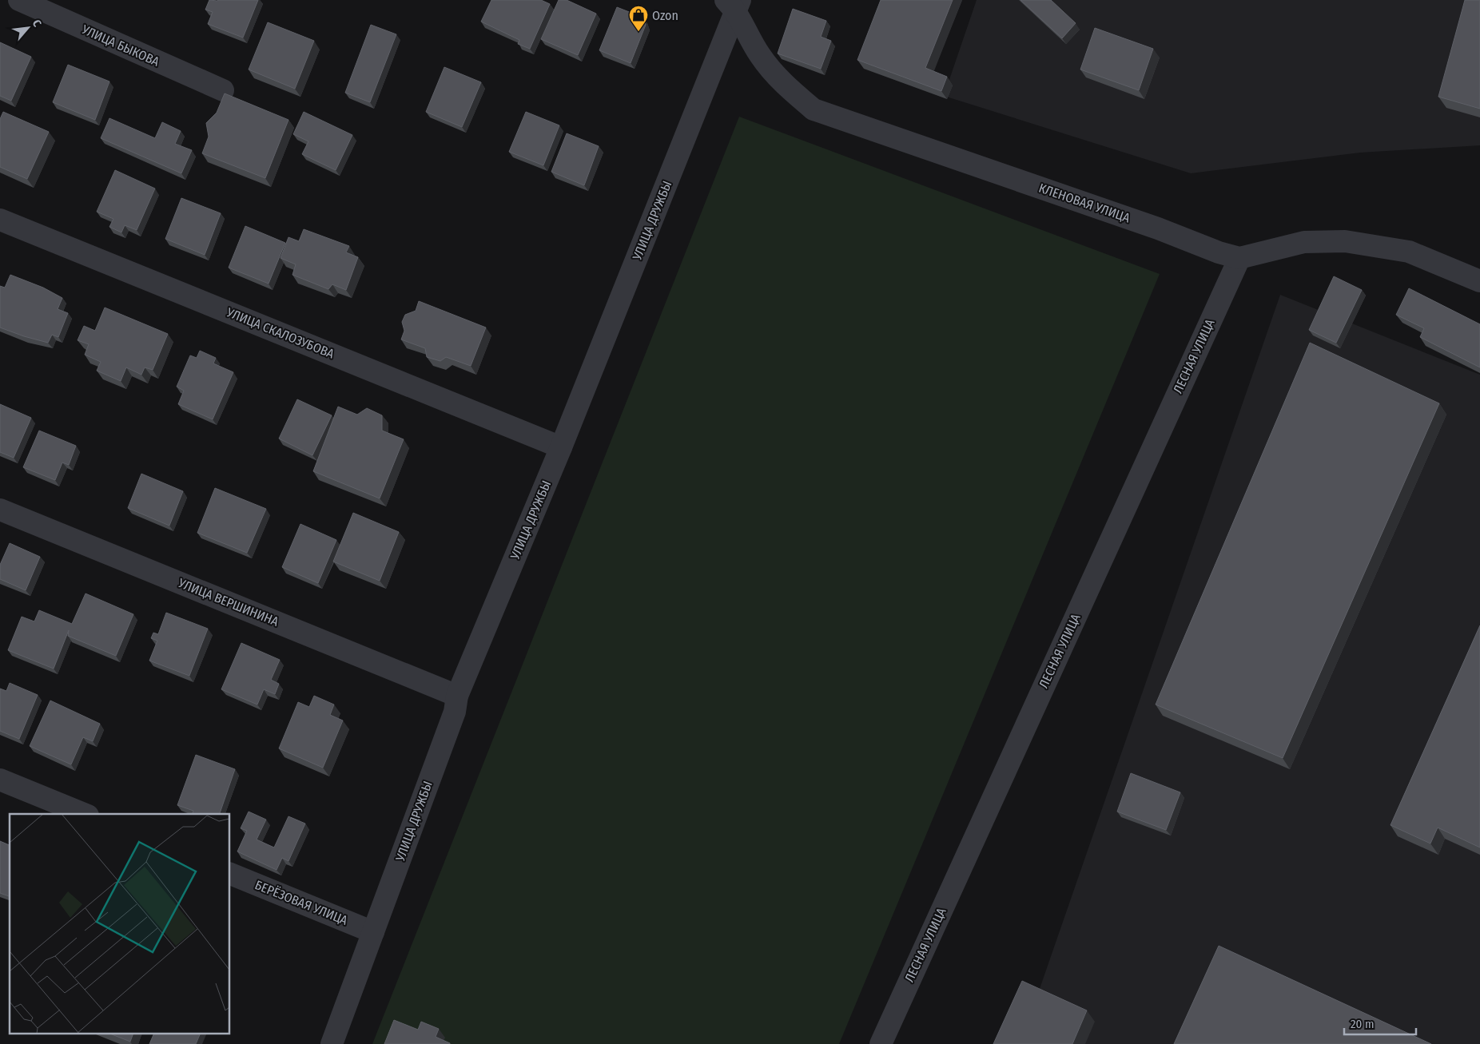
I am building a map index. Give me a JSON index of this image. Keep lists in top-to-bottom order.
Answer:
{
  "streets": {
    "street": [
      "УЛИЦА БЫКОВА",
      "КЛЕНОВАЯ УЛИЦА",
      "УЛИЦА ДРУЖБЫ",
      "УЛИЦА СКАЛОЗУБОВА",
      "ЛЕСНАЯ УЛИЦА",
      "УЛИЦА ВЕРШИНИНА",
      "БЕРЁЗОВАЯ УЛИЦА"
    ]
  },
  "crossings": [
    ["КЛЕНОВАЯ УЛИЦА", "УЛИЦА ДРУЖБЫ"],
    ["КЛЕНОВАЯ УЛИЦА", "ЛЕСНАЯ УЛИЦА"],
    ["УЛИЦА ДРУЖБЫ", "УЛИЦА СКАЛОЗУБОВА"],
    ["УЛИЦА ДРУЖБЫ", "УЛИЦА ВЕРШИНИНА"],
    ["УЛИЦА ДРУЖБЫ", "БЕРЁЗОВАЯ УЛИЦА"]
  ],
  "places": {
    "shop": ["Ozon"]
  },
  "scale_bar": "20 m",
  "north": "top right"
}
